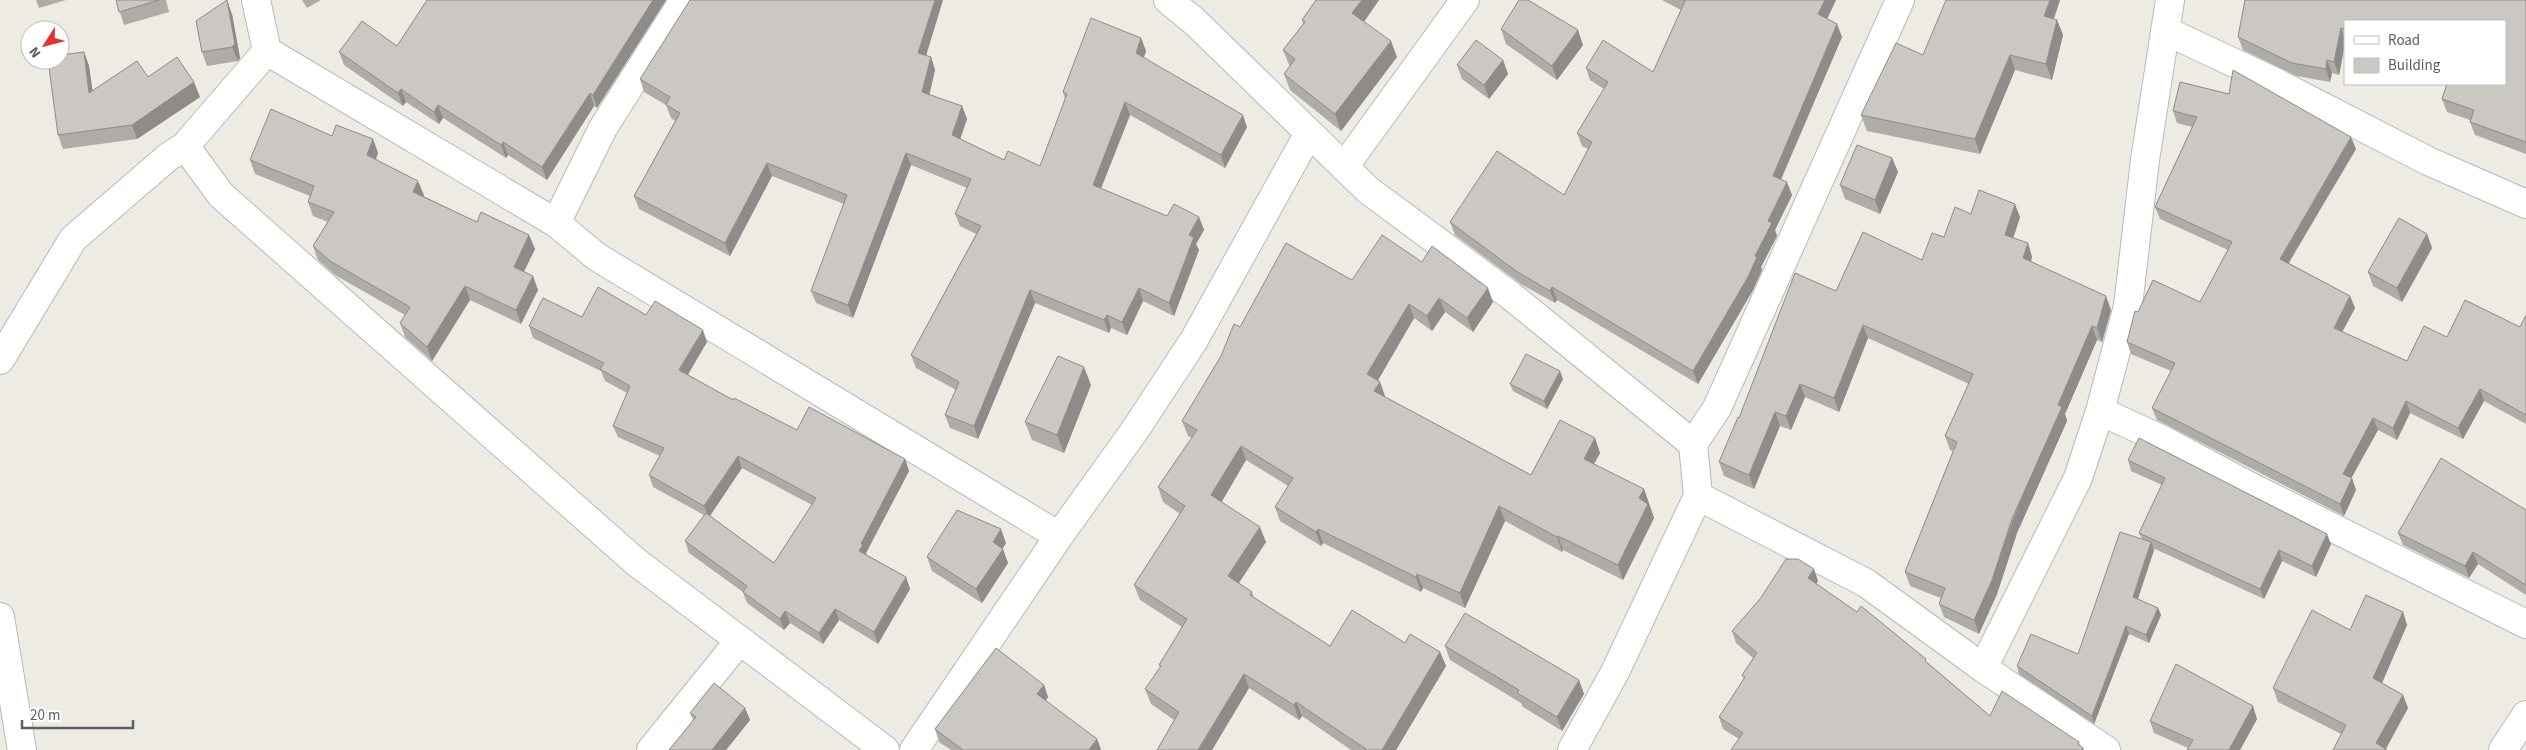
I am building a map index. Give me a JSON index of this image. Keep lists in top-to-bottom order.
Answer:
{
  "legend": ["Road", "Building"],
  "scale_bar": "20 m",
  "north": "bottom left"
}
